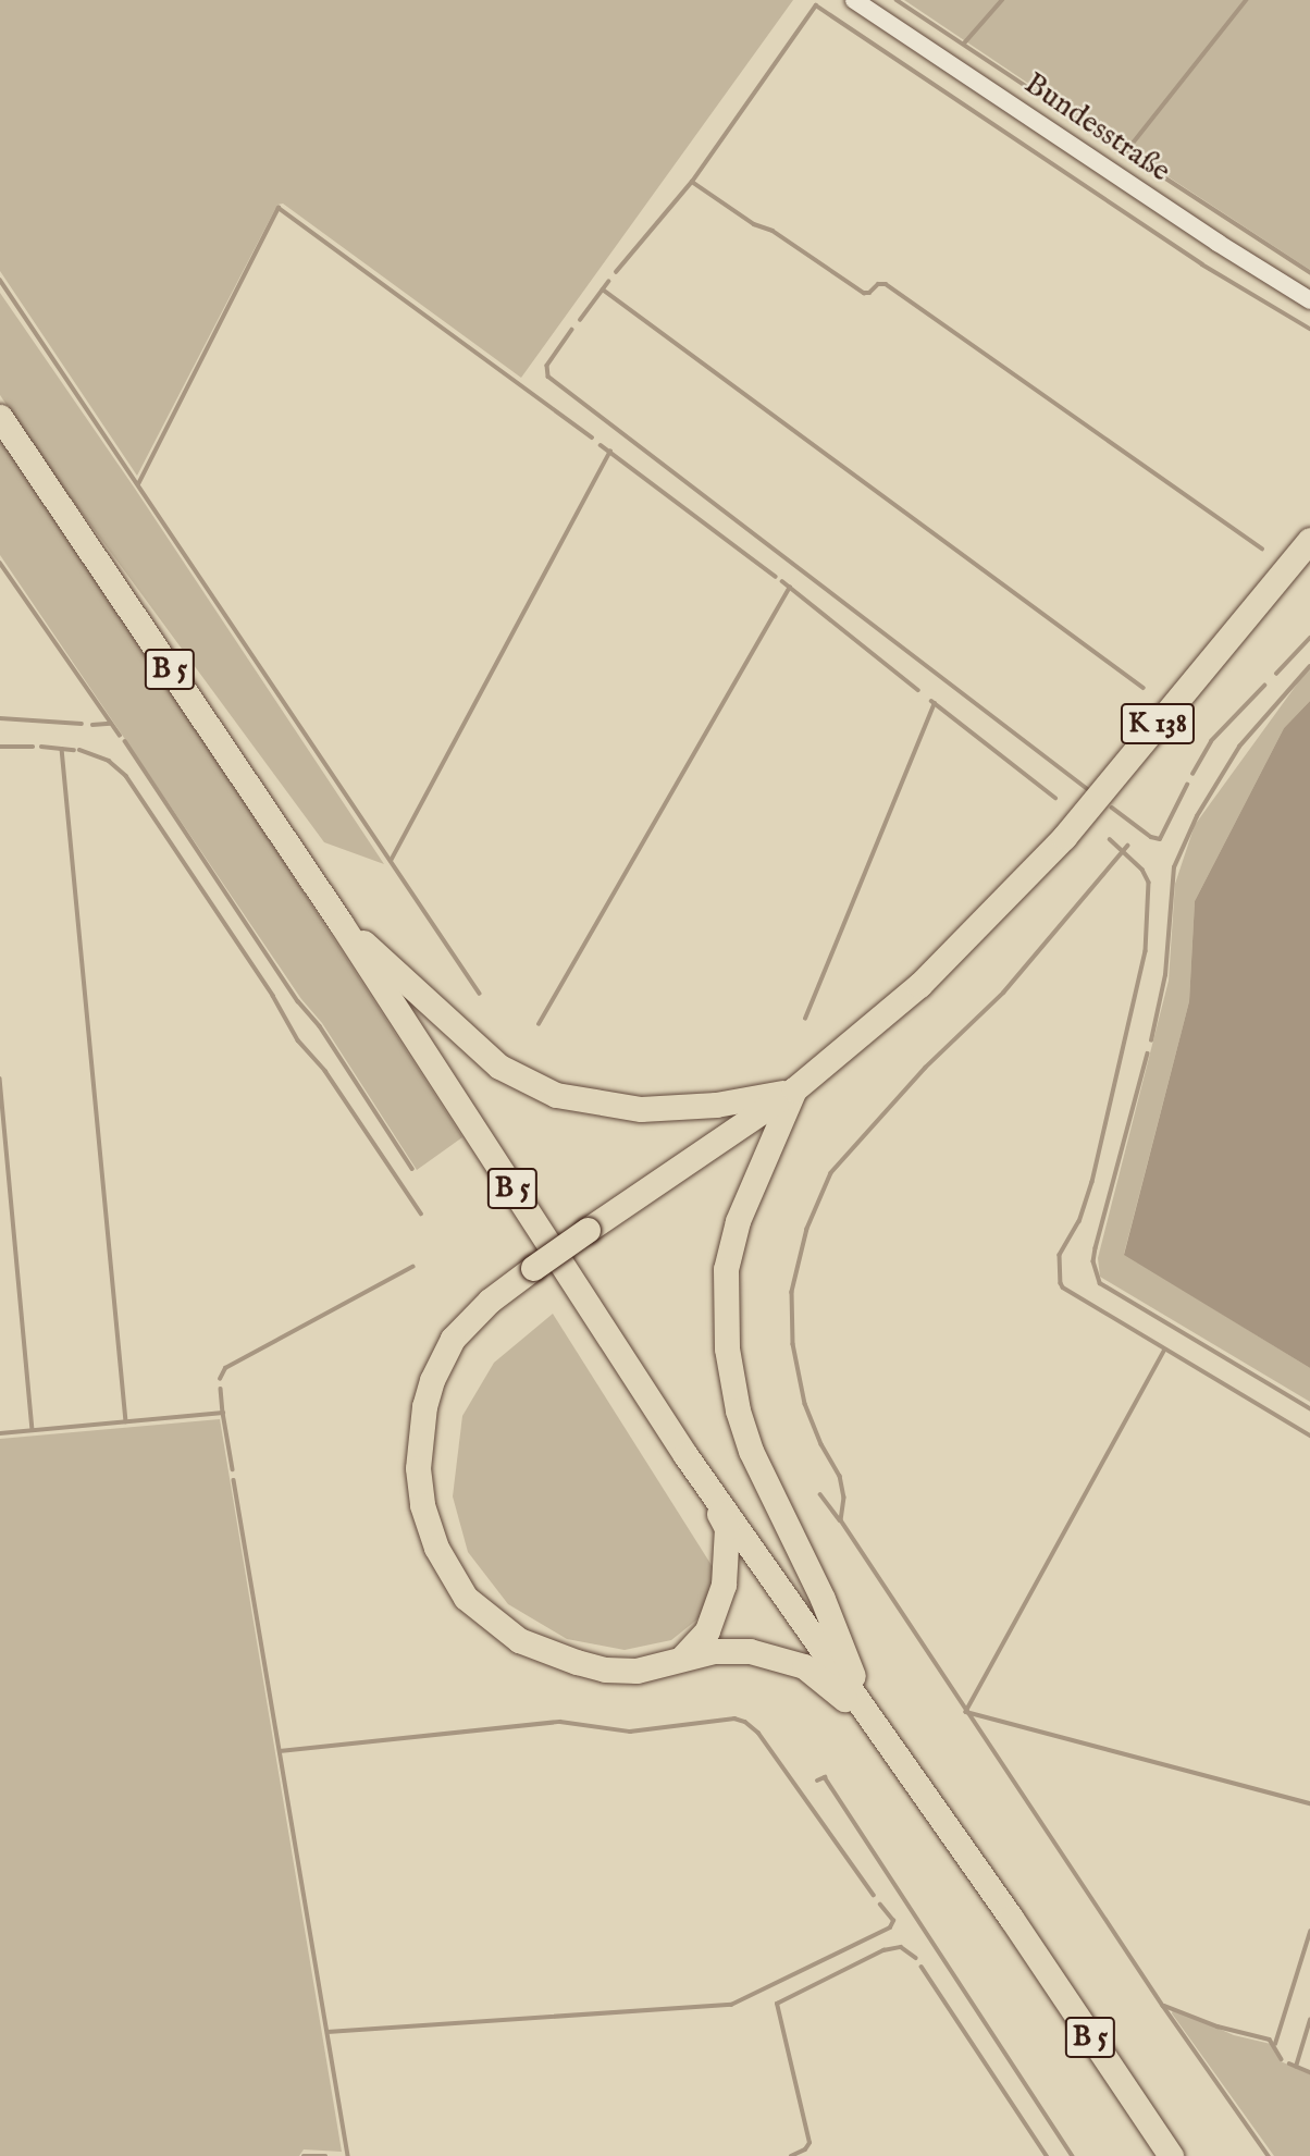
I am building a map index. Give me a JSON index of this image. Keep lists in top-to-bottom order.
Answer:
{
  "streets": {
    "highway": ["B 5", "K 138"],
    "street": ["Bundesstraße"]
  }
}
